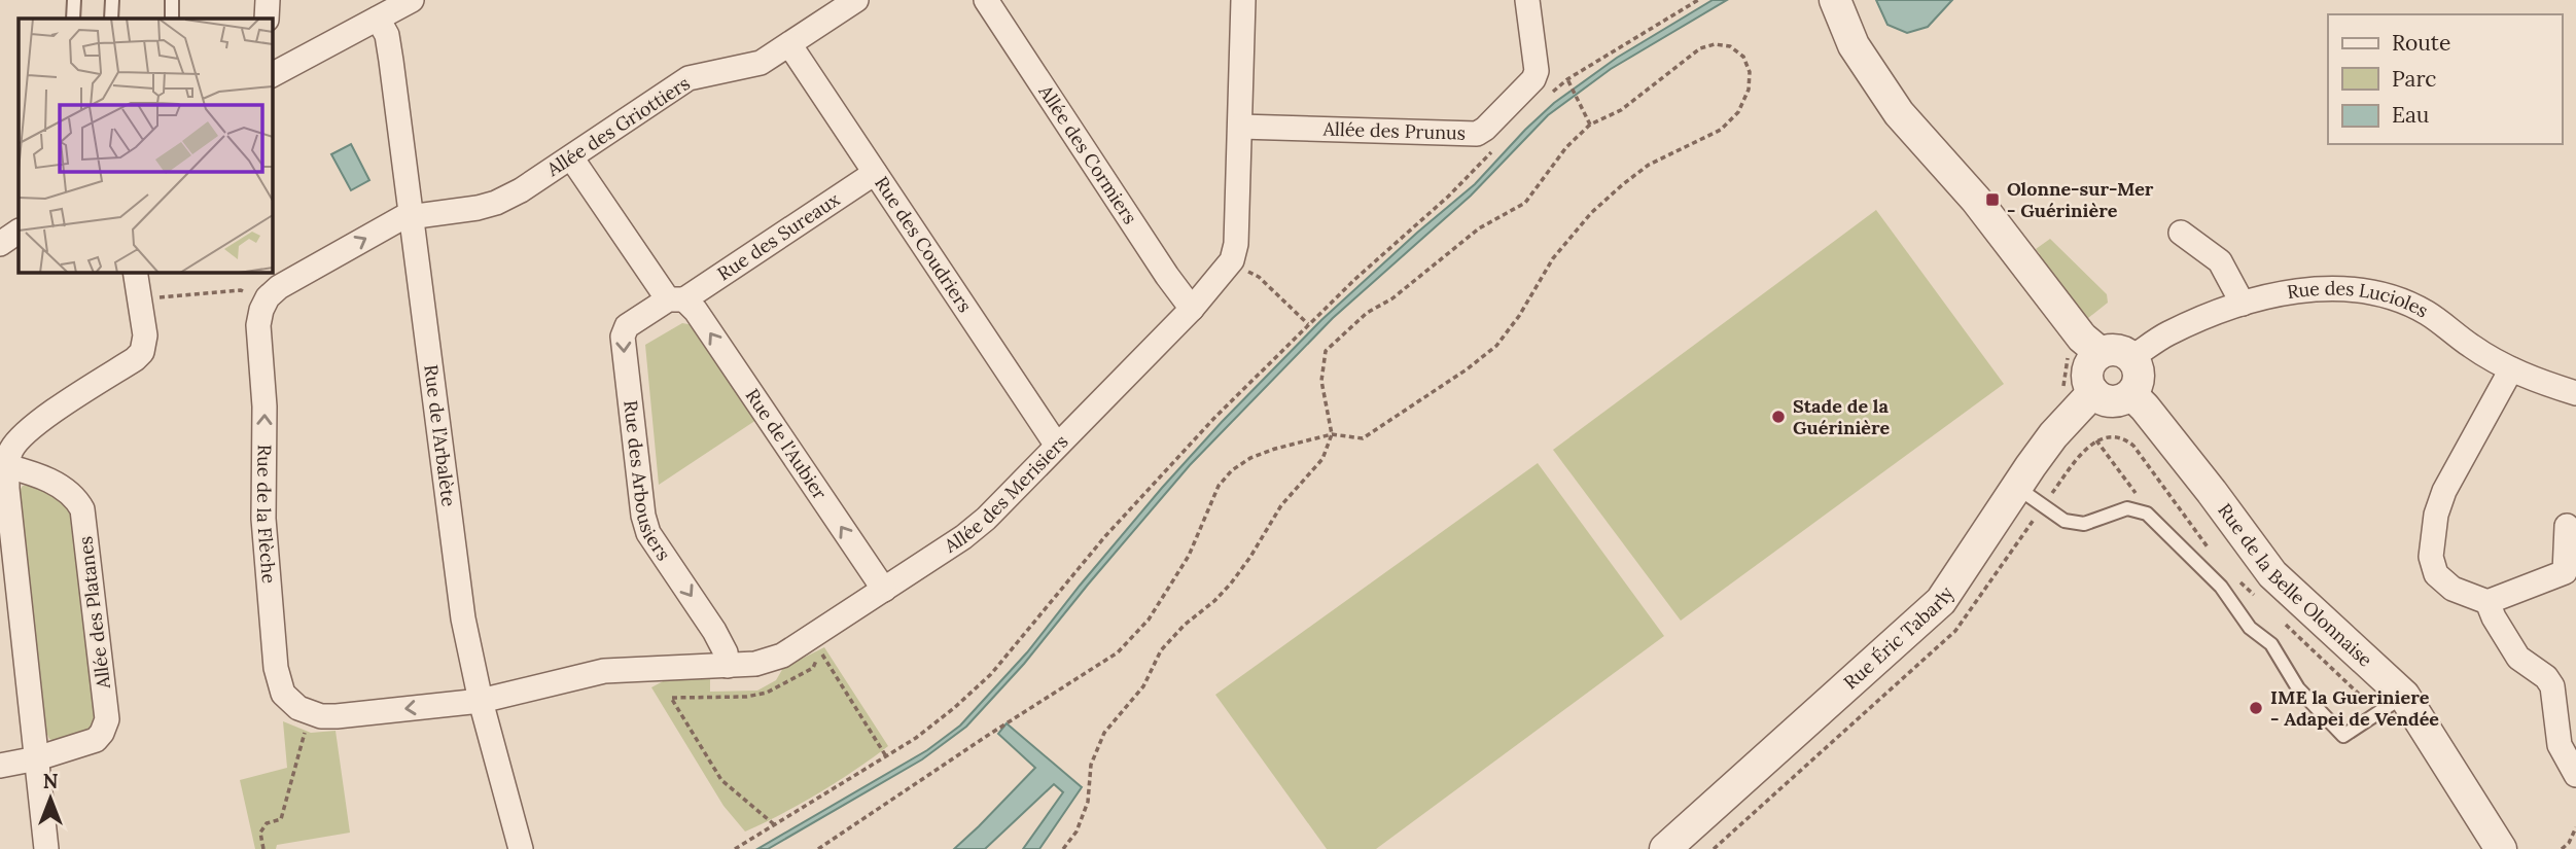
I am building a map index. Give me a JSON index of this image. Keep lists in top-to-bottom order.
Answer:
{
  "streets": {
    "street": [
      "Allée des Griottiers",
      "Allée des Prunus",
      "Allée des Cormiers",
      "Rue des Sureaux",
      "Rue des Coudriers",
      "Rue des Lucioles",
      "Rue de l’Arbalète",
      "Rue de l'Aubier",
      "Rue des Arbousiers",
      "Allée des Merisiers",
      "Rue de la Flèche",
      "Rue de la Belle Olonnaise",
      "Allée des Platanes",
      "Rue Éric Tabarly"
    ]
  },
  "crossings": [
    ["Allée des Griottiers", "Rue des Coudriers"],
    ["Allée des Griottiers", "Rue de l’Arbalète"],
    ["Allée des Cormiers", "Allée des Merisiers"],
    ["Rue des Sureaux", "Rue des Coudriers"],
    ["Rue des Sureaux", "Rue de l'Aubier"],
    ["Rue des Sureaux", "Rue des Arbousiers"],
    ["Rue des Coudriers", "Allée des Merisiers"],
    ["Rue des Lucioles", "Rue de la Belle Olonnaise"],
    ["Rue des Lucioles", "Rue Éric Tabarly"],
    ["Rue de l’Arbalète", "Allée des Merisiers"],
    ["Rue de l'Aubier", "Rue des Arbousiers"],
    ["Rue de l'Aubier", "Allée des Merisiers"],
    ["Rue des Arbousiers", "Allée des Merisiers"],
    ["Rue de la Belle Olonnaise", "Rue Éric Tabarly"]
  ],
  "one_way": ["Rue de l'Aubier", "Rue des Arbousiers", "Rue de la Flèche"],
  "places": {
    "transit": ["Olonne-sur-Mer - Guérinière"],
    "other": ["Stade de la Guérinière", "IME la Gueriniere - Adapei de Vendée"]
  },
  "legend": ["Route", "Parc", "Eau"],
  "north": "top"
}
